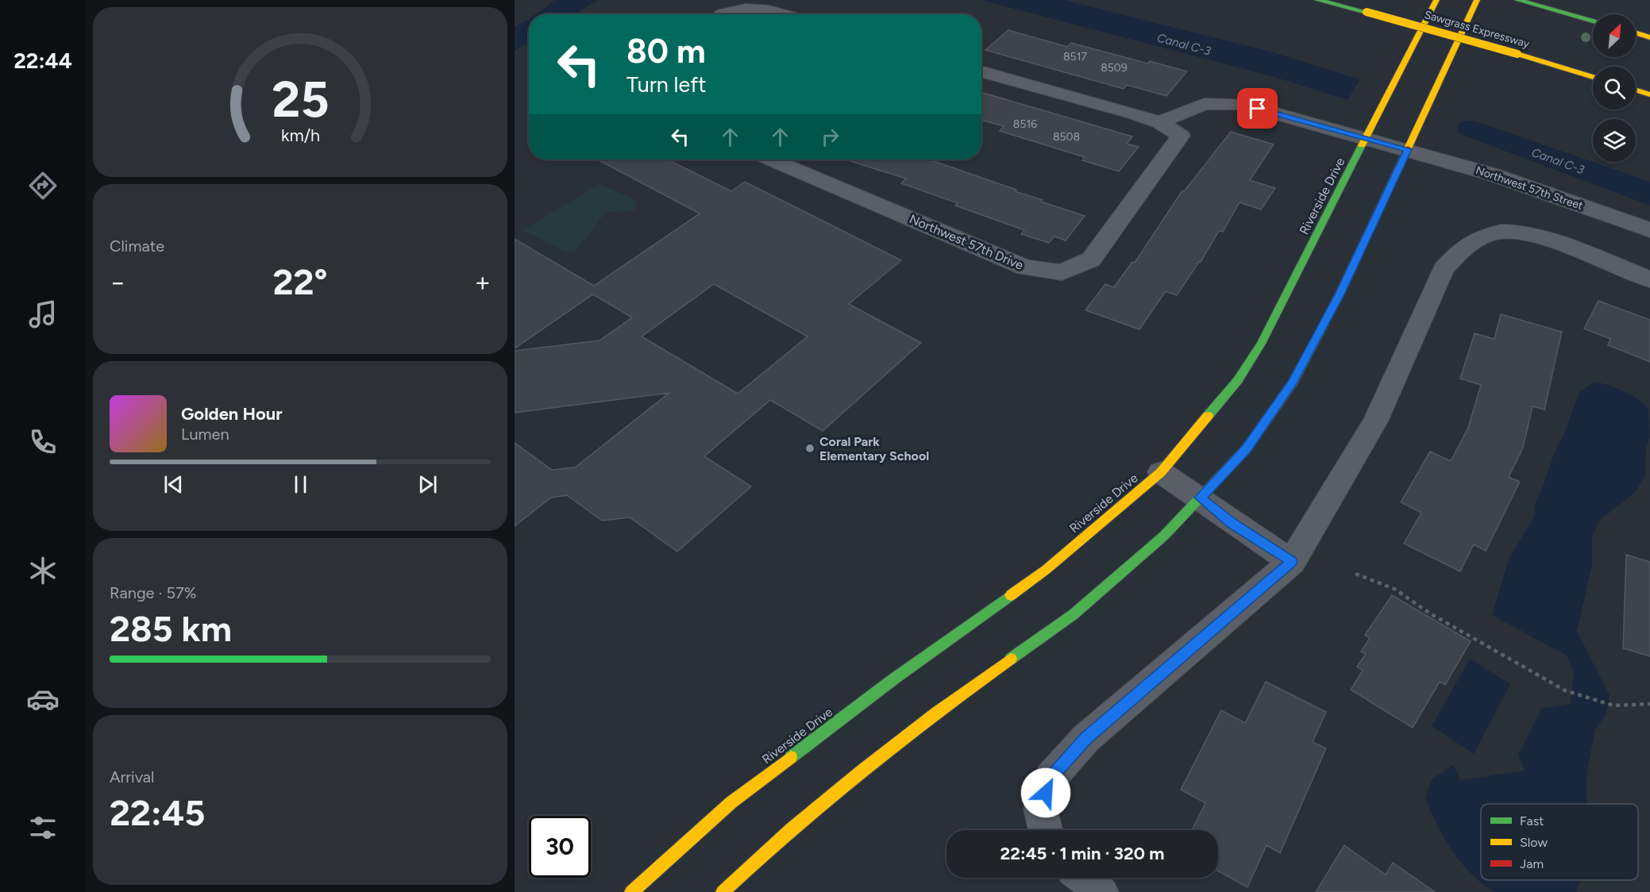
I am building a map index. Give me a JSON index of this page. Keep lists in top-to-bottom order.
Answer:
{
  "streets": {
    "main road": ["Sawgrass Expressway", "Riverside Drive"],
    "street": ["Northwest 57th Street", "Northwest 57th Drive"]
  },
  "water": ["Canal C-3"],
  "places": ["Coral Park Elementary School"],
  "house_numbers": [
    "8517",
    "8509",
    "8516",
    "8508"
  ],
  "legend": ["Fast", "Slow", "Jam"],
  "north": "top right",
  "page": {
    "tabs": "22:44",
    "turn": ["80 m", "Turn left"],
    "tile": [
      "Climate",
      ["Range · 57%", "285 km"],
      ["Arrival", "22:45"]
    ],
    "heat": ["−", "22°", "+"],
    "song": ["Golden Hour", "Lumen"],
    "limit": "30",
    "trip": "22:45 · 1 min · 320 m",
    "gauge": ["25", "km/h"]
  }
}
